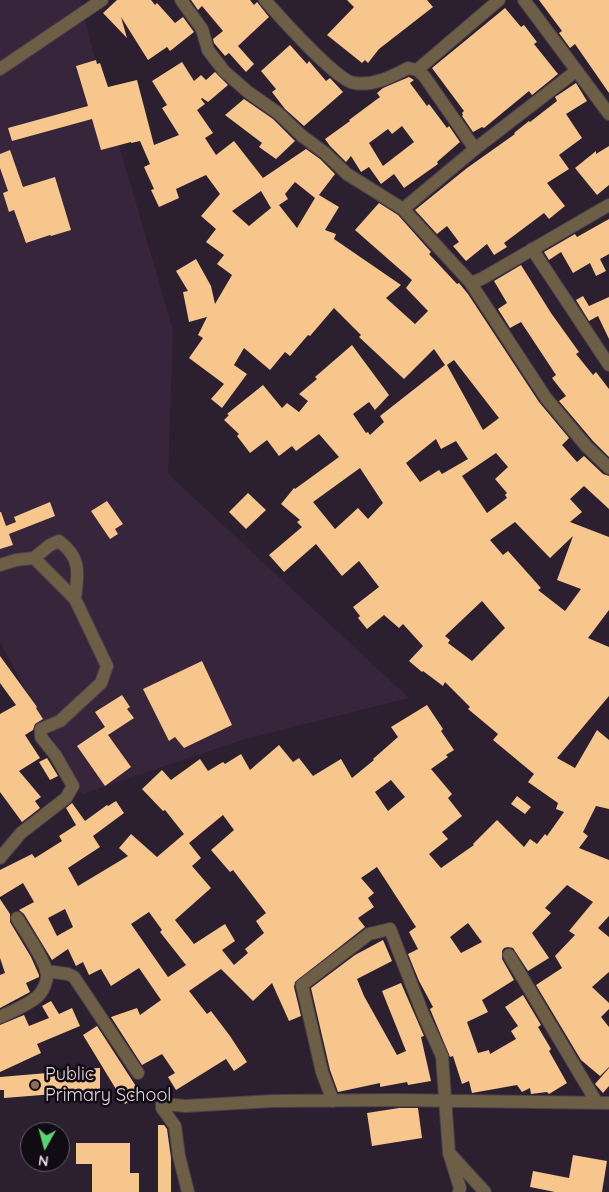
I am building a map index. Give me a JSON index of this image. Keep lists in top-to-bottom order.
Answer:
{
  "places": ["Public Primary School"],
  "north": "bottom"
}
